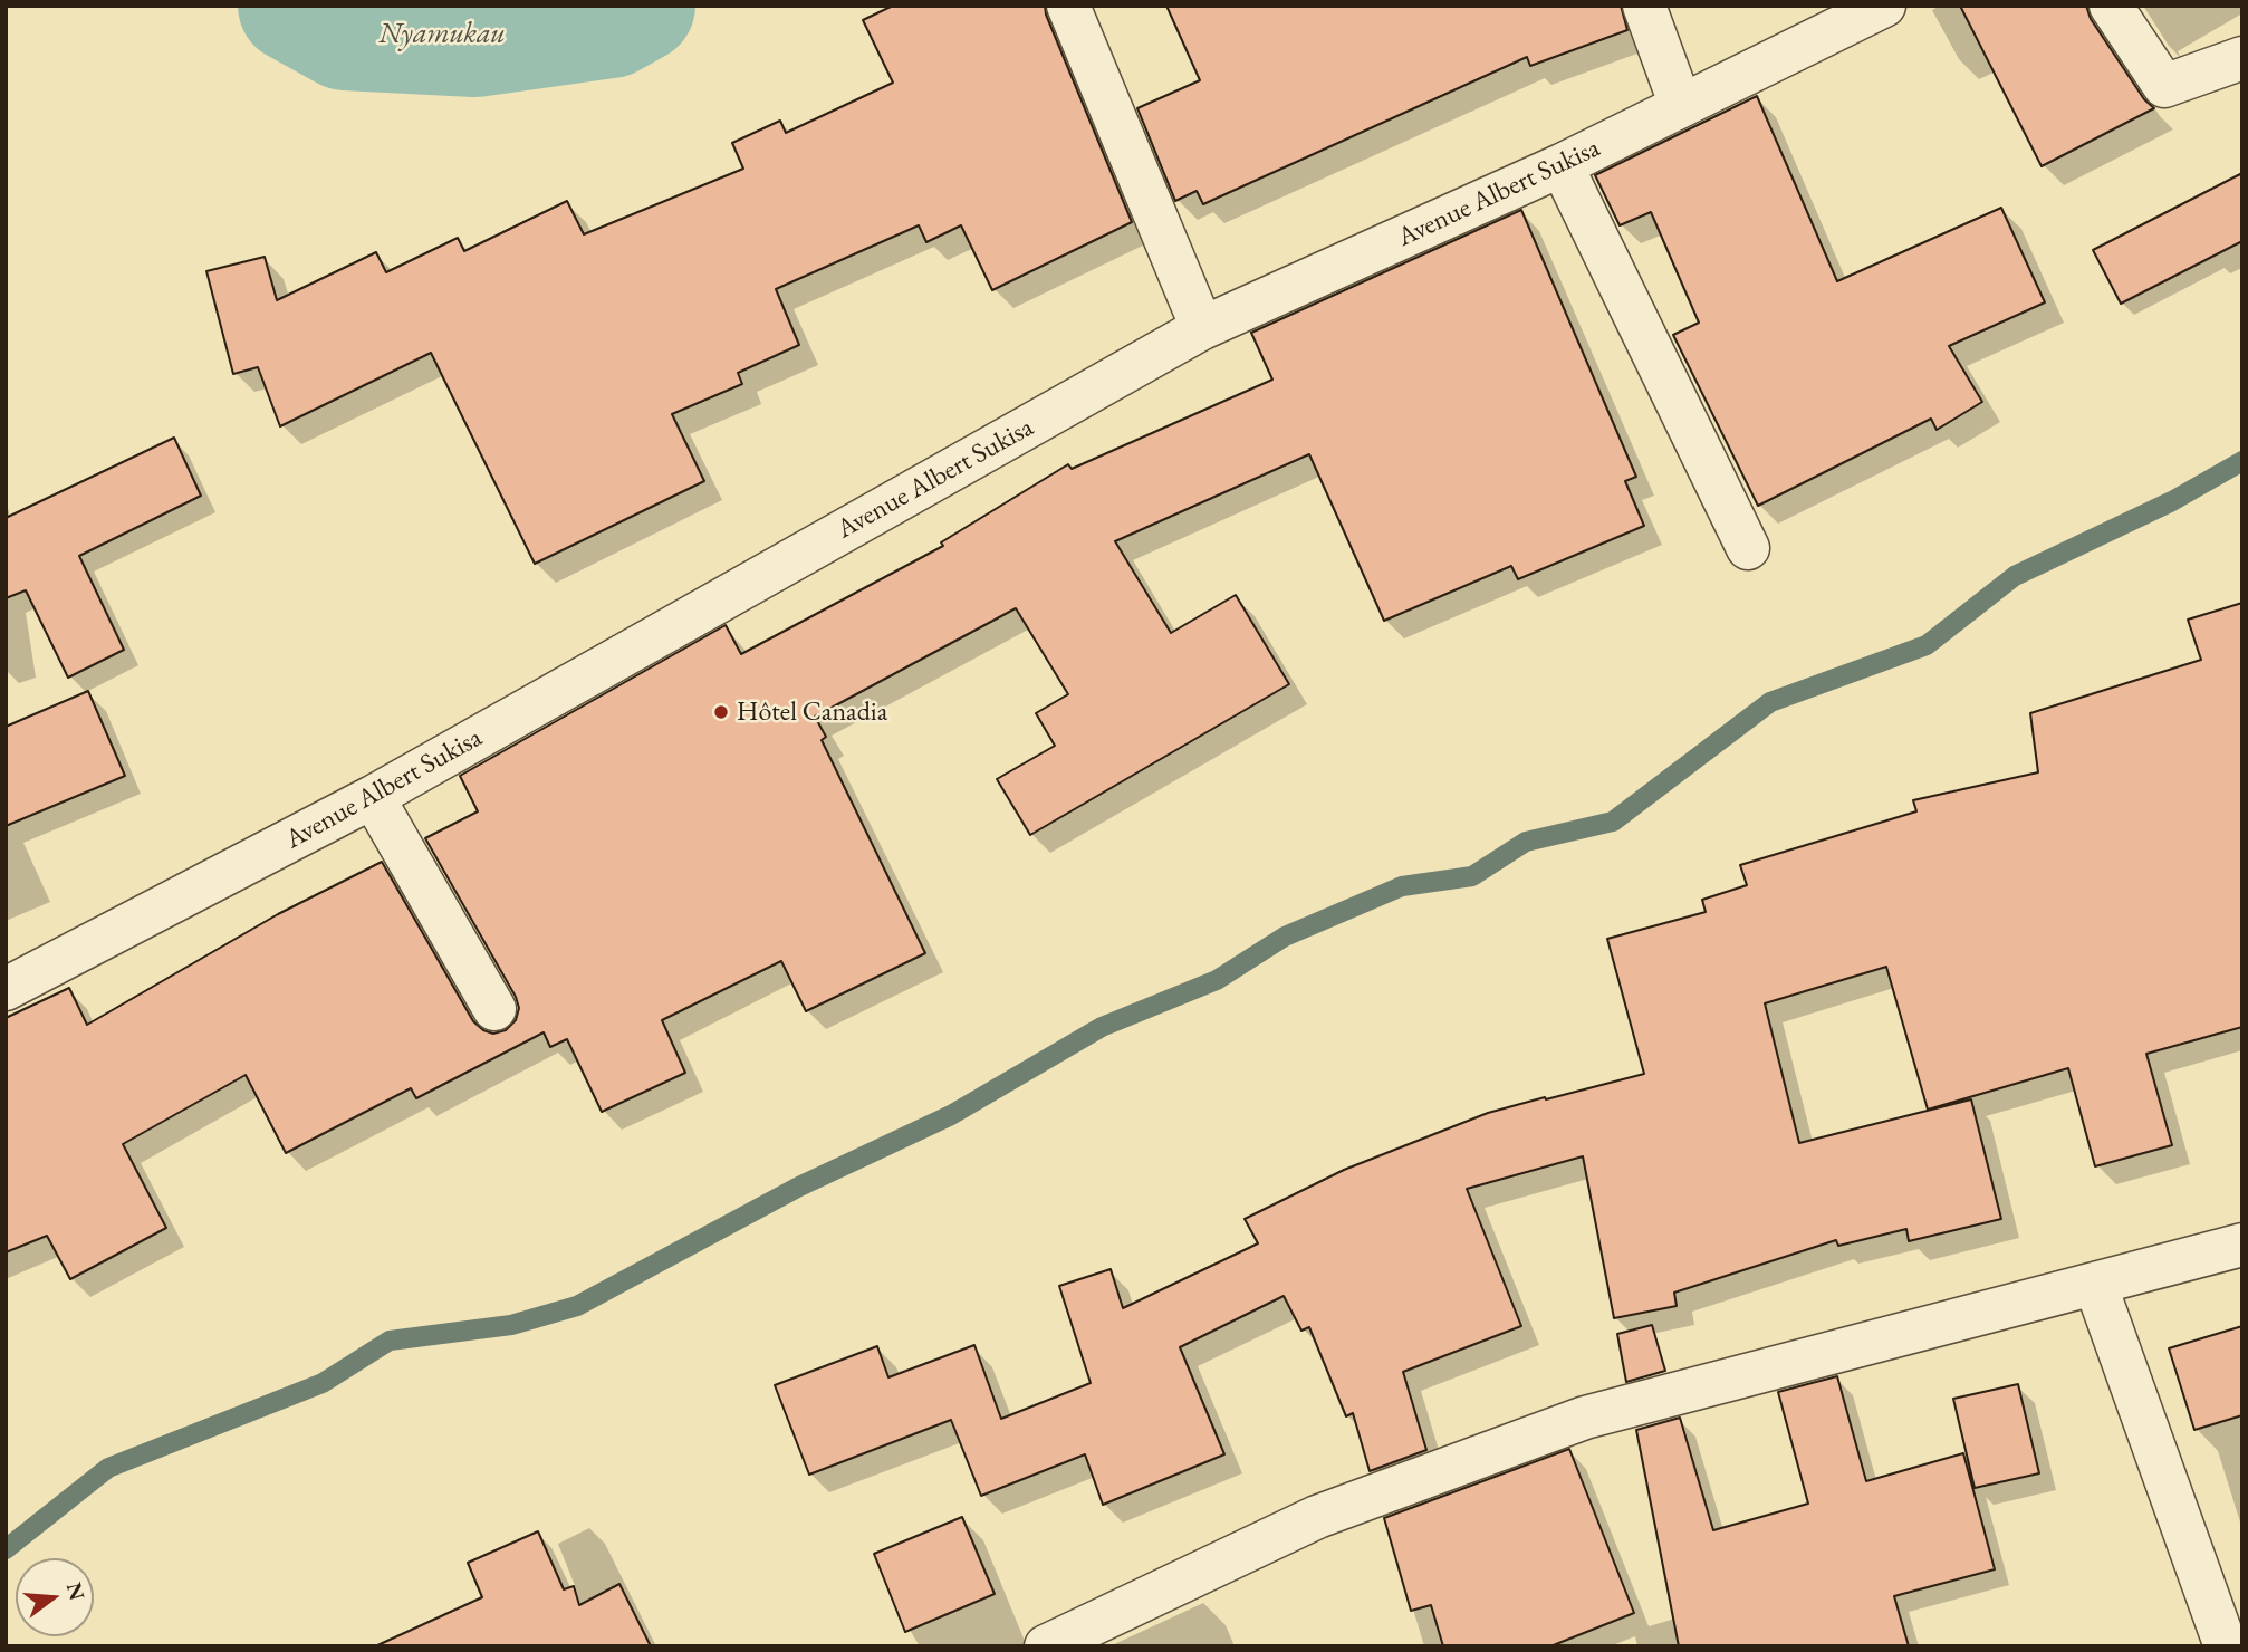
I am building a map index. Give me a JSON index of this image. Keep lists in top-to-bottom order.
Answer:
{
  "streets": {
    "street": ["Avenue Albert Sukisa"]
  },
  "water": ["Nyamukau"],
  "places": ["Hôtel Canadia"],
  "north": "right"
}
